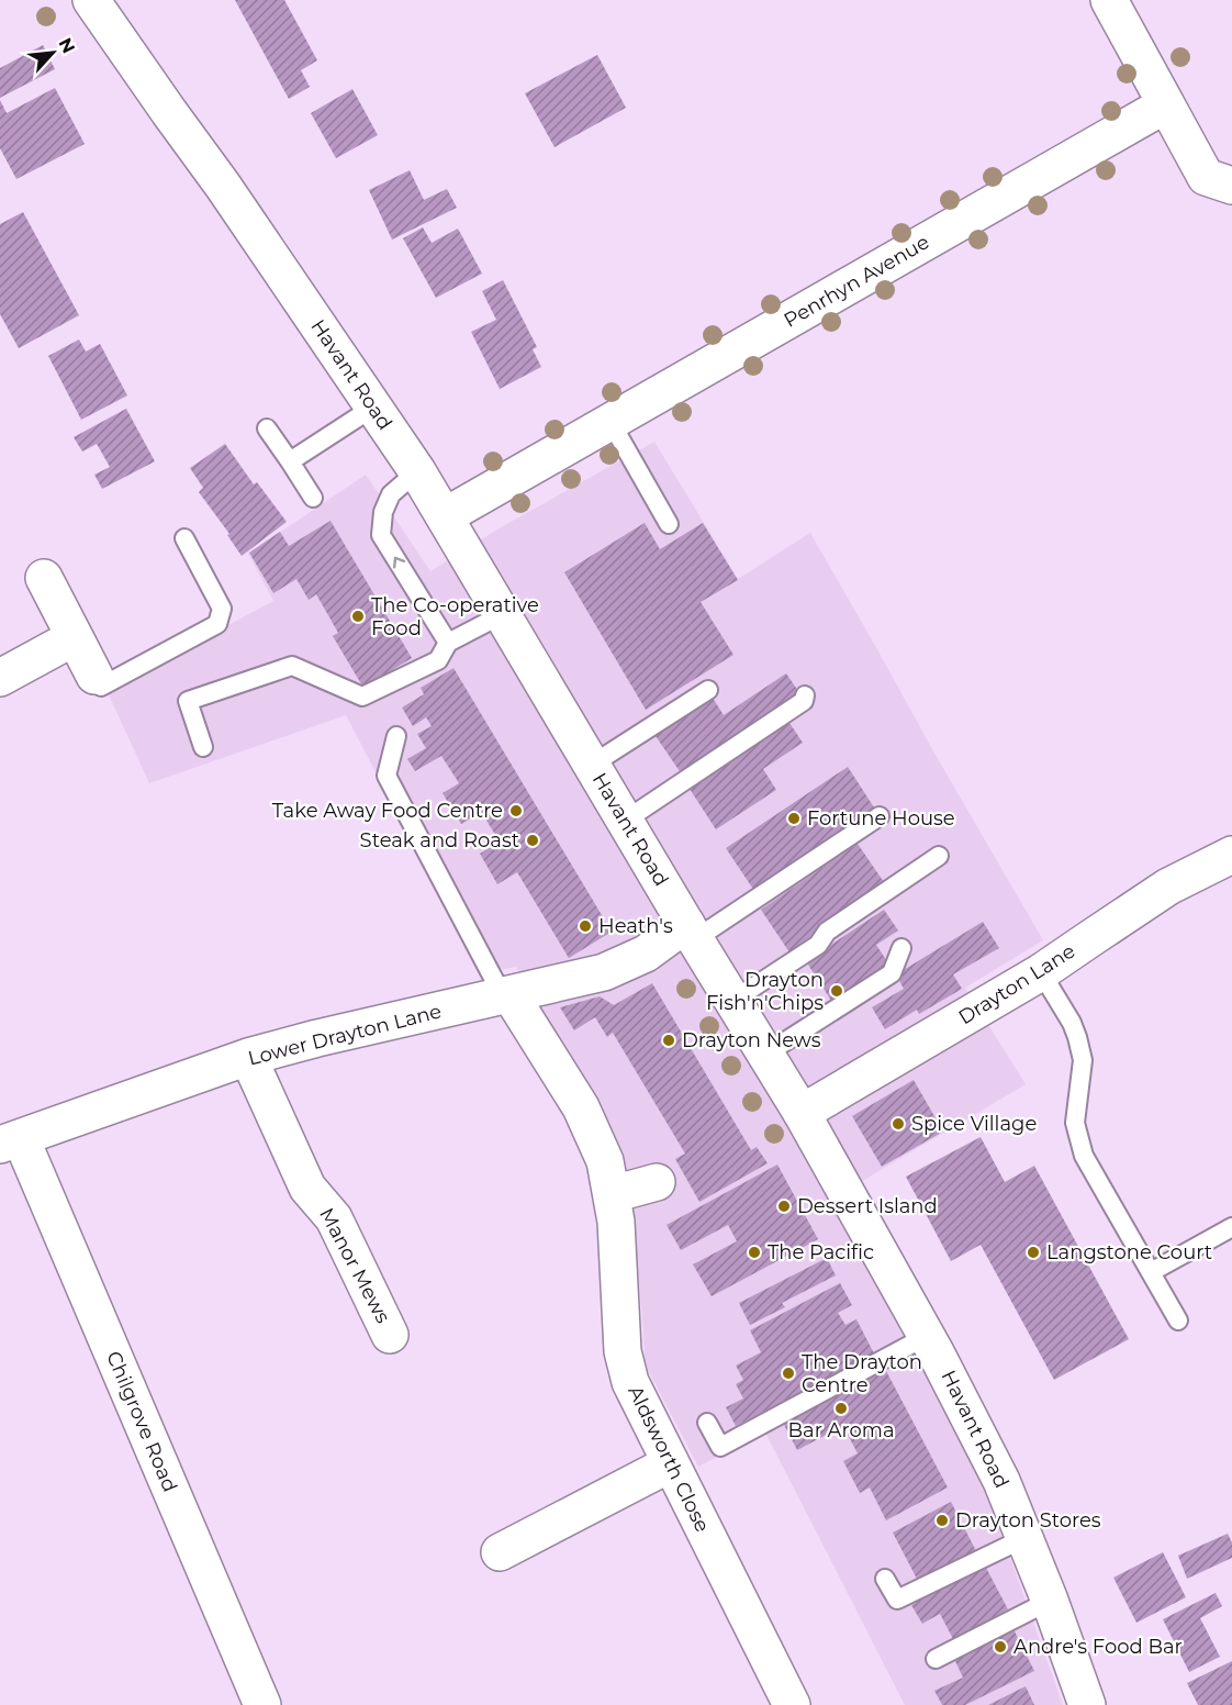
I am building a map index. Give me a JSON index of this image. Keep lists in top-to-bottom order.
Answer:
{
  "streets": {
    "street": [
      "Penrhyn Avenue",
      "Havant Road",
      "Drayton Lane",
      "Lower Drayton Lane",
      "Manor Mews",
      "Chilgrove Road",
      "Aldsworth Close"
    ]
  },
  "crossings": [
    ["Penrhyn Avenue", "Havant Road"],
    ["Havant Road", "Drayton Lane"],
    ["Havant Road", "Lower Drayton Lane"],
    ["Lower Drayton Lane", "Manor Mews"],
    ["Lower Drayton Lane", "Chilgrove Road"],
    ["Lower Drayton Lane", "Aldsworth Close"]
  ],
  "places": [
    "The Co-operative Food",
    "Take Away Food Centre",
    "Fortune House",
    "Steak and Roast",
    "Heath's",
    "Drayton Fish'n'Chips",
    "Drayton News",
    "Spice Village",
    "Dessert Island",
    "The Pacific",
    "Langstone Court",
    "The Drayton Centre",
    "Bar Aroma",
    "Drayton Stores",
    "Andre's Food Bar"
  ],
  "north": "top right"
}
